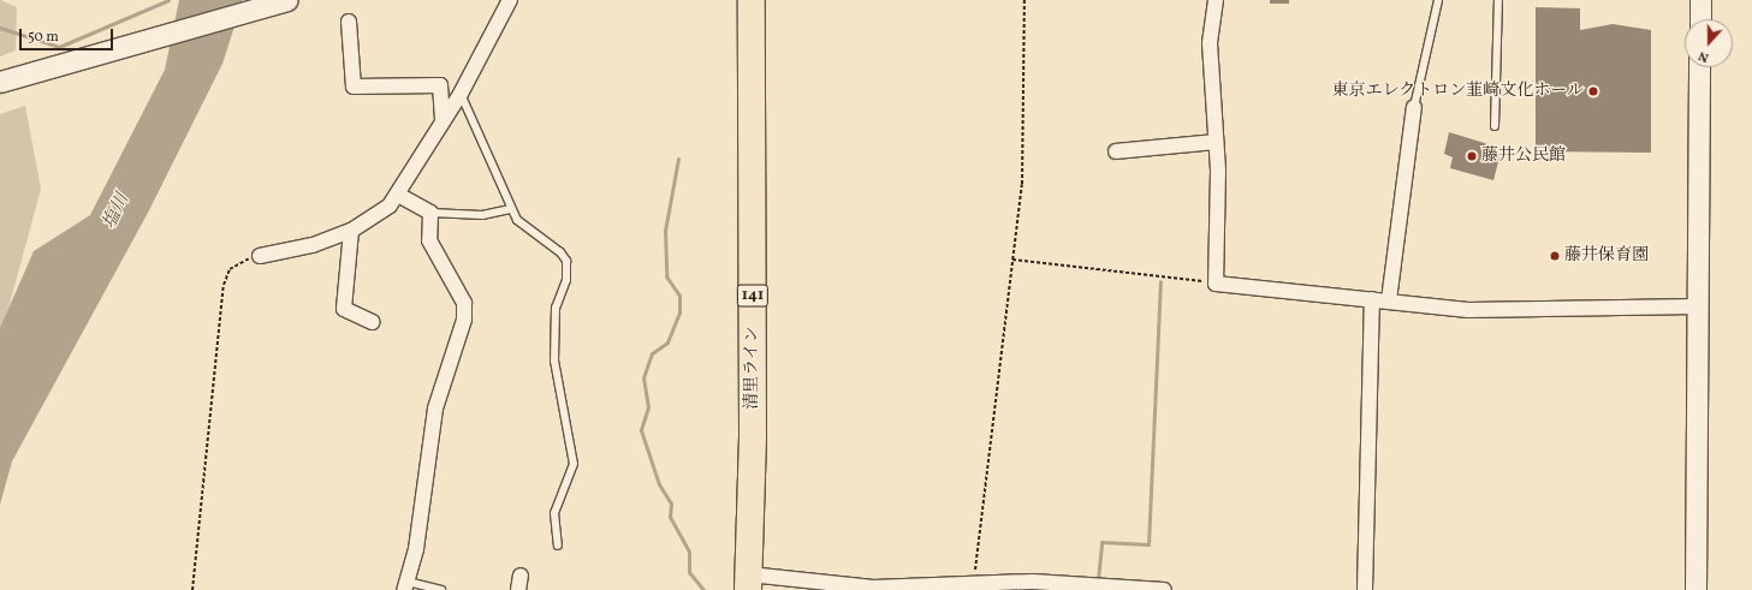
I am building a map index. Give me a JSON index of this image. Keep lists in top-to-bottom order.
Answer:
{
  "streets": {
    "highway": ["141", "清里ライン"]
  },
  "water": ["塩川"],
  "places": ["東京エレクトロン韮崎文化ホール", "藤井公民館", "藤井保育園"],
  "scale_bar": "50 m",
  "north": "bottom"
}
